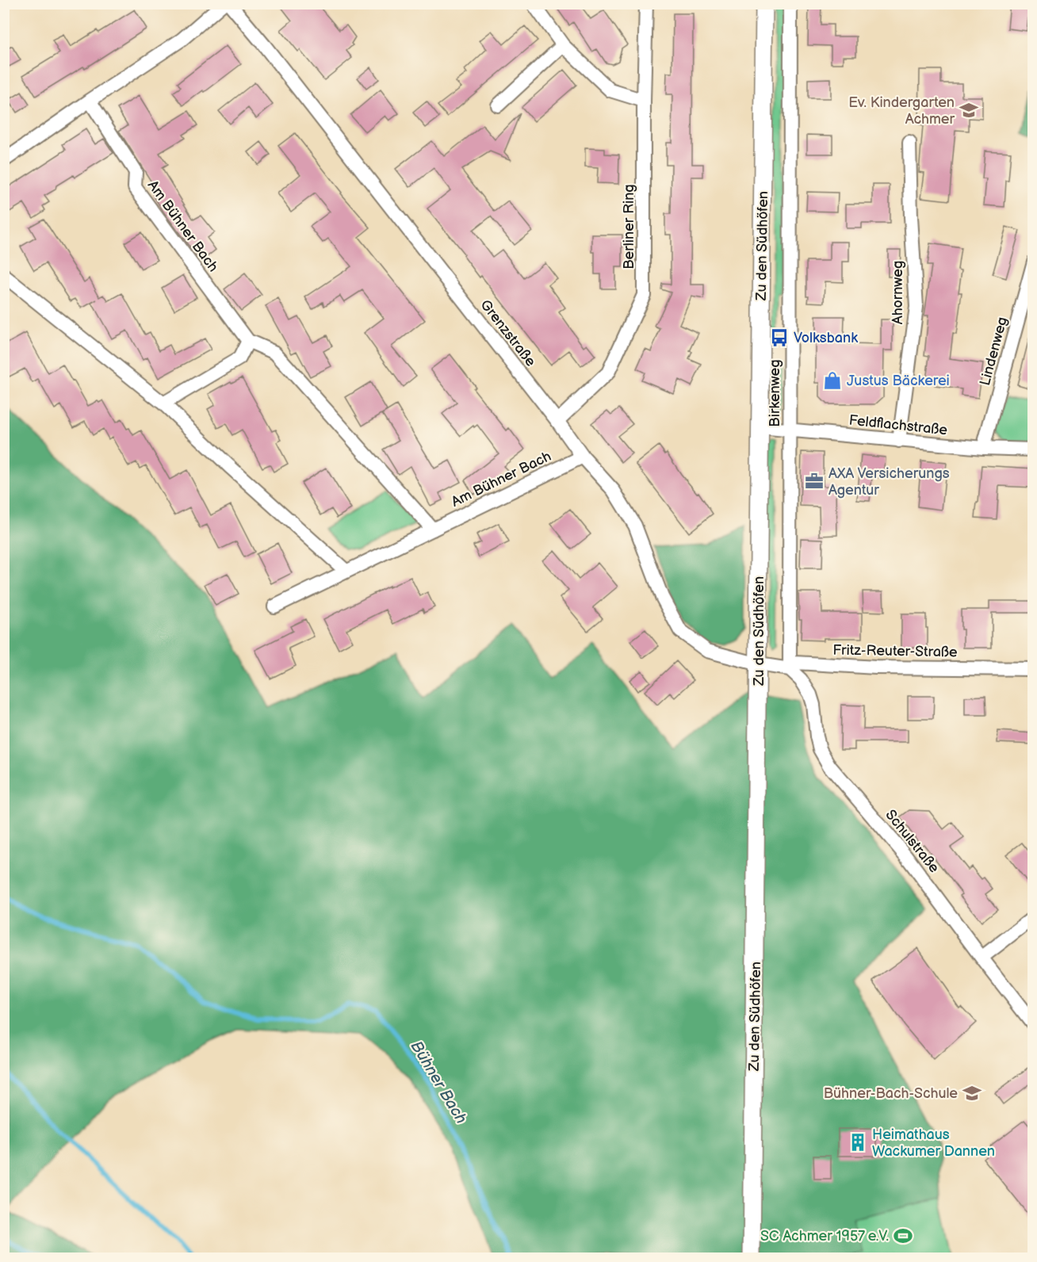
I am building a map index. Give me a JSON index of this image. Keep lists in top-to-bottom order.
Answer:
{
  "streets": {
    "street": [
      "Am Bühner Bach",
      "Berliner Ring",
      "Zu den Südhöfen",
      "Ahornweg",
      "Grenzstraße",
      "Lindenweg",
      "Birkenweg",
      "Feldflachstraße",
      "Fritz-Reuter-Straße",
      "Schulstraße"
    ]
  },
  "crossings": [
    ["Am Bühner Bach", "Grenzstraße"],
    ["Berliner Ring", "Grenzstraße"],
    ["Zu den Südhöfen", "Grenzstraße"],
    ["Zu den Südhöfen", "Feldflachstraße"],
    ["Zu den Südhöfen", "Fritz-Reuter-Straße"],
    ["Ahornweg", "Feldflachstraße"],
    ["Grenzstraße", "Fritz-Reuter-Straße"],
    ["Lindenweg", "Feldflachstraße"],
    ["Birkenweg", "Feldflachstraße"],
    ["Birkenweg", "Fritz-Reuter-Straße"],
    ["Birkenweg", "Schulstraße"],
    ["Fritz-Reuter-Straße", "Schulstraße"]
  ],
  "water": ["Bühner Bach"],
  "places": {
    "school or university": ["Ev. Kindergarten Achmer", "Bühner-Bach-Schule"],
    "bus stop": ["Volksbank"],
    "shop": ["Justus Bäckerei"],
    "office": ["AXA Versicherungs Agentur"],
    "building": ["Heimathaus Wackumer Dannen"],
    "sports": ["SC Achmer 1957 e.V."]
  }
}
